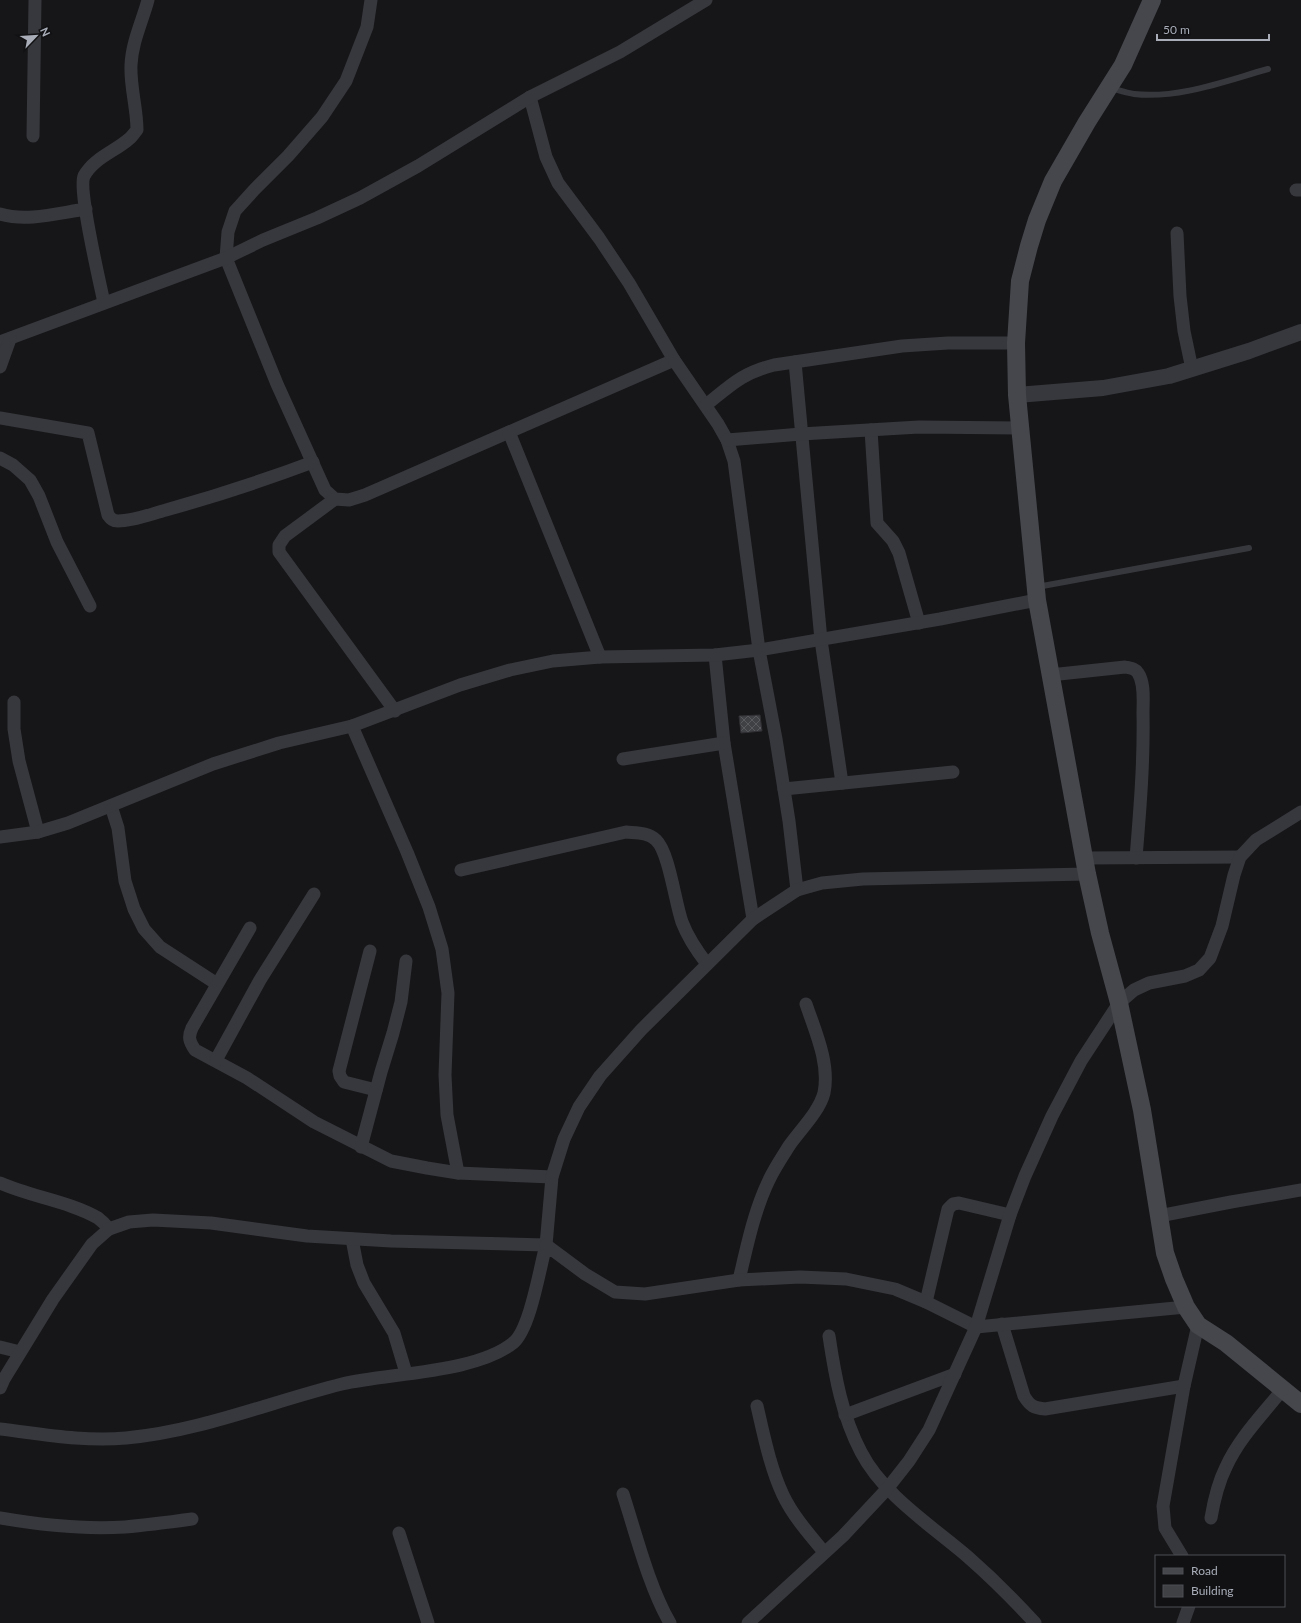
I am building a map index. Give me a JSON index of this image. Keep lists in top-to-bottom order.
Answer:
{
  "legend": ["Road", "Building"],
  "scale_bar": "50 m",
  "north": "top right"
}
